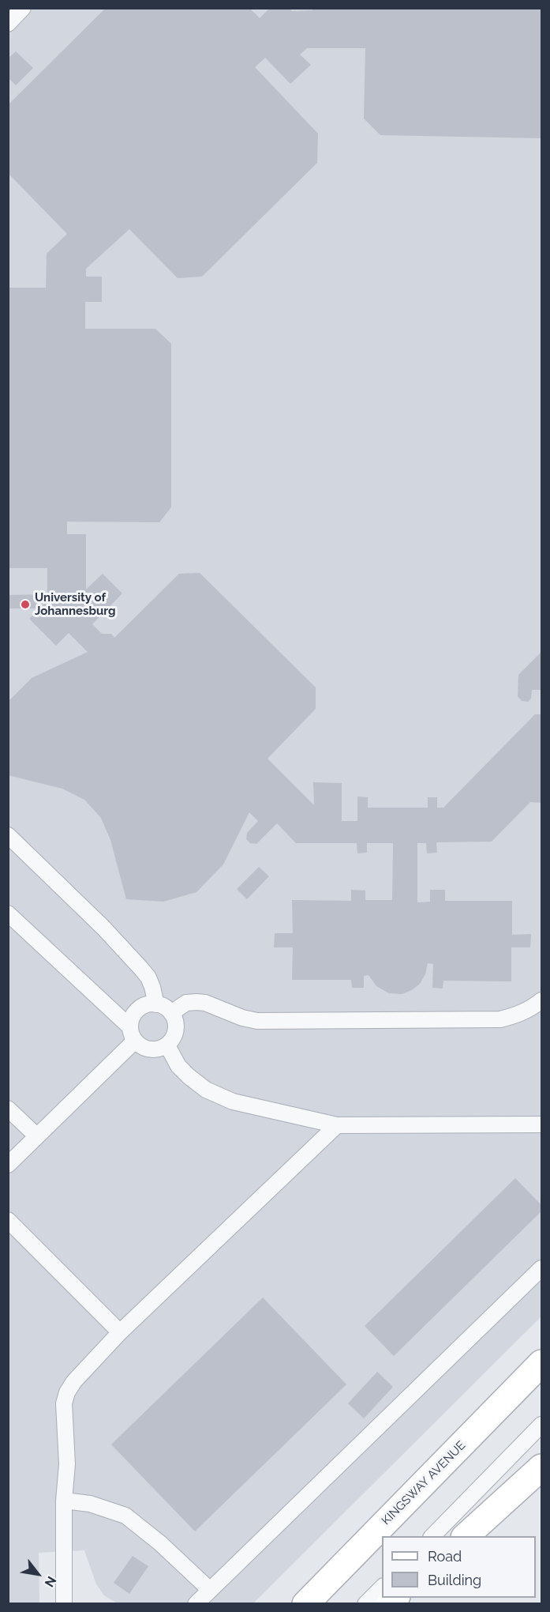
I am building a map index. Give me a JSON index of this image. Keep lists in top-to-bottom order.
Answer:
{
  "streets": {
    "main road": ["KINGSWAY AVENUE"]
  },
  "places": ["University of Johannesburg"],
  "legend": ["Road", "Building"],
  "north": "bottom right"
}
